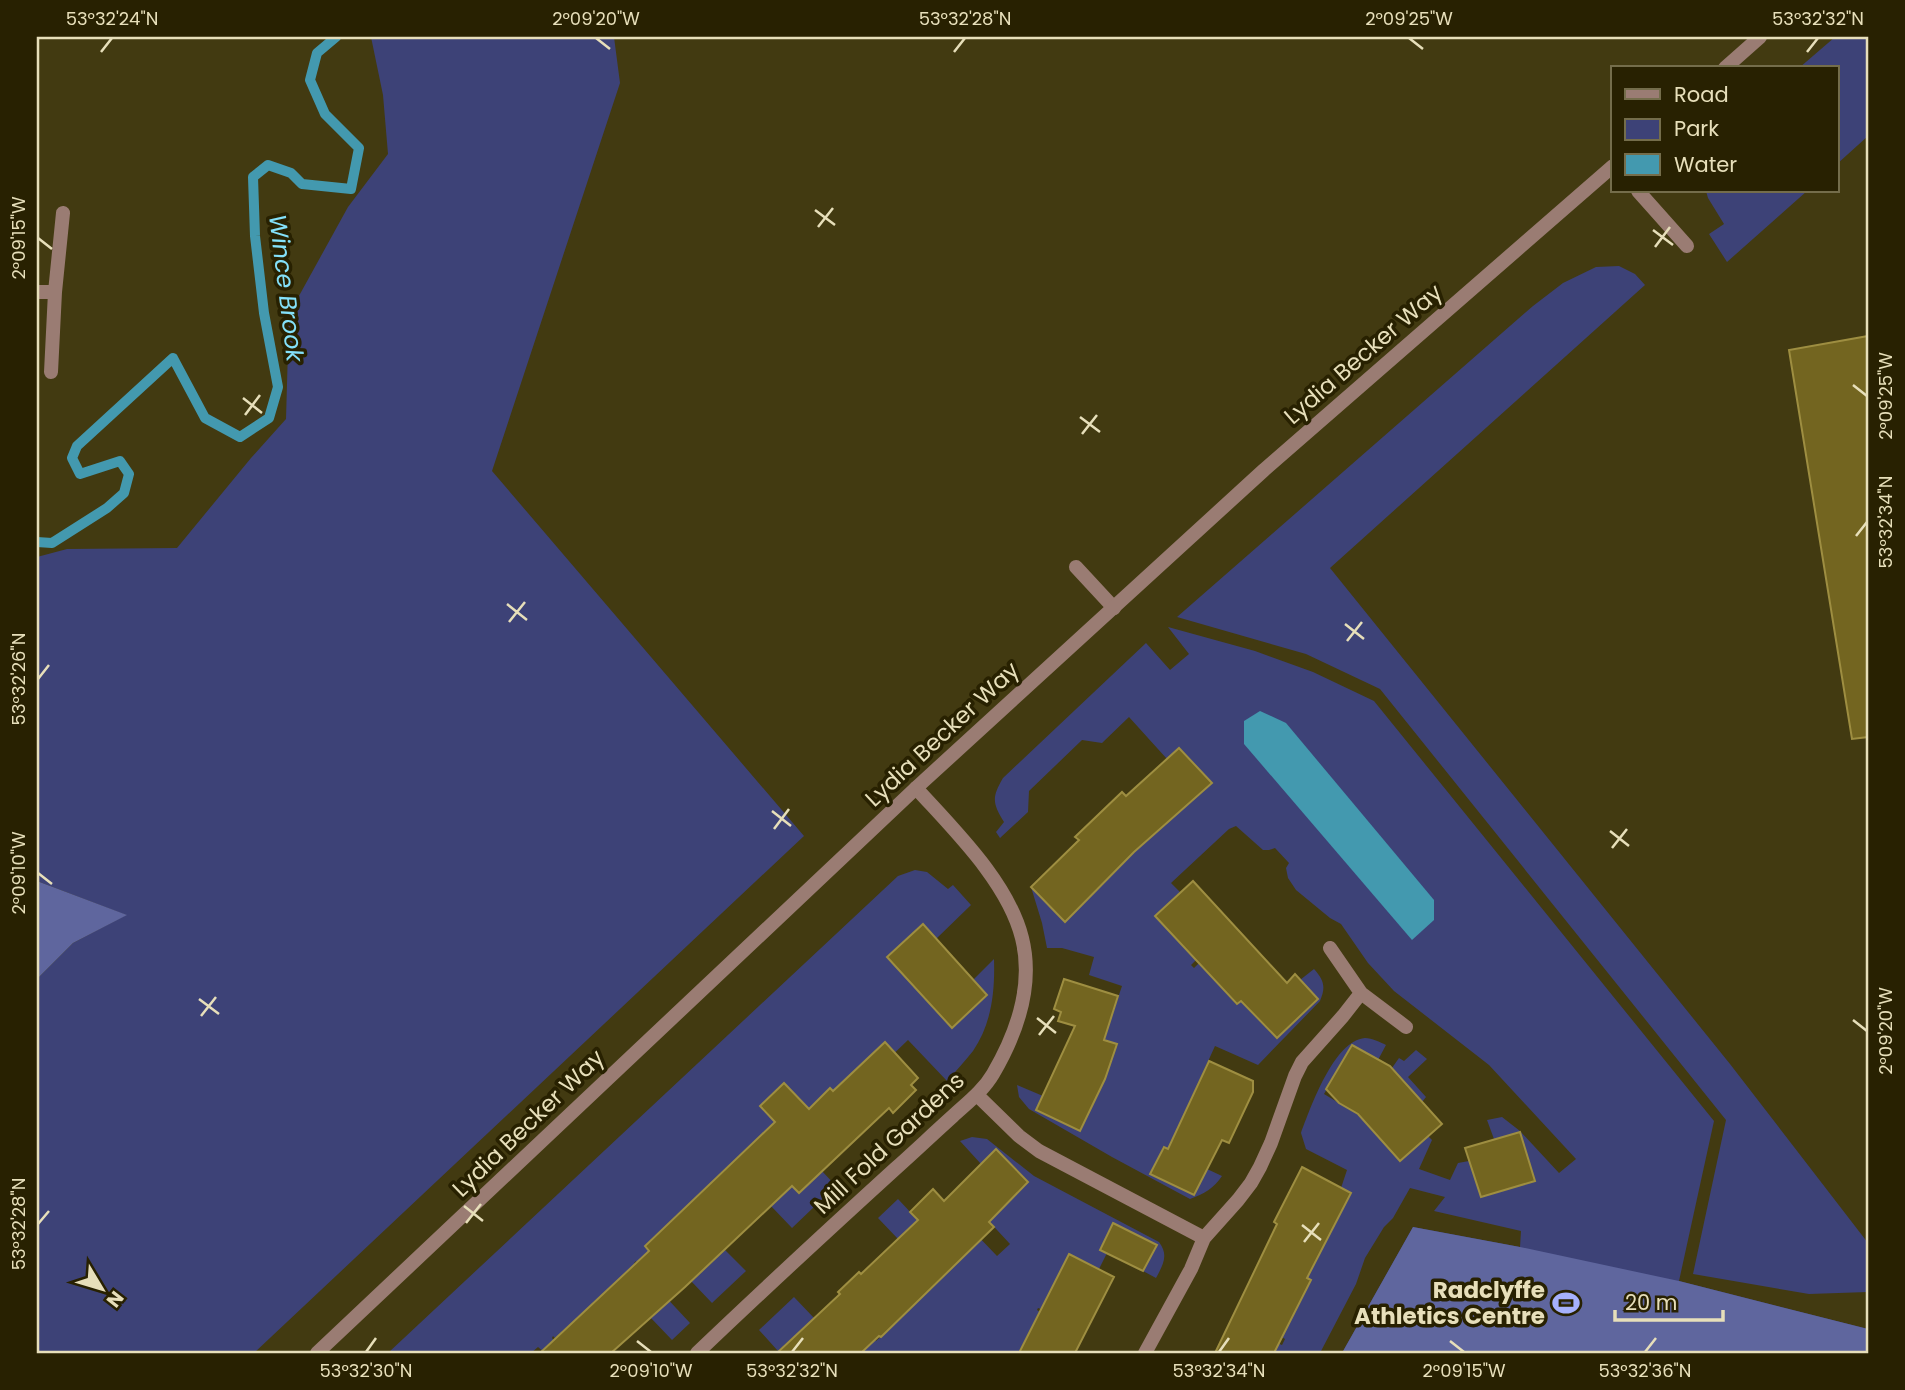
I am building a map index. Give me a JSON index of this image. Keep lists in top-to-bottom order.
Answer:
{
  "streets": {
    "street": ["Lydia Becker Way", "Mill Fold Gardens"]
  },
  "crossings": [
    ["Lydia Becker Way", "Mill Fold Gardens"]
  ],
  "water": ["Wince Brook"],
  "places": {
    "sports": ["Radclyffe Athletics Centre"]
  },
  "legend": ["Road", "Park", "Water"],
  "scale_bar": "20 m",
  "north": "bottom right",
  "coordinates": [
    "53°32'24\"N",
    "2°09'20\"W",
    "53°32'28\"N",
    "2°09'25\"W",
    "53°32'32\"N",
    "2°09'15\"W",
    "53°32'34\"N",
    "53°32'26\"N",
    "2°09'10\"W",
    "53°32'30\"N",
    "53°32'36\"N"
  ]
}
